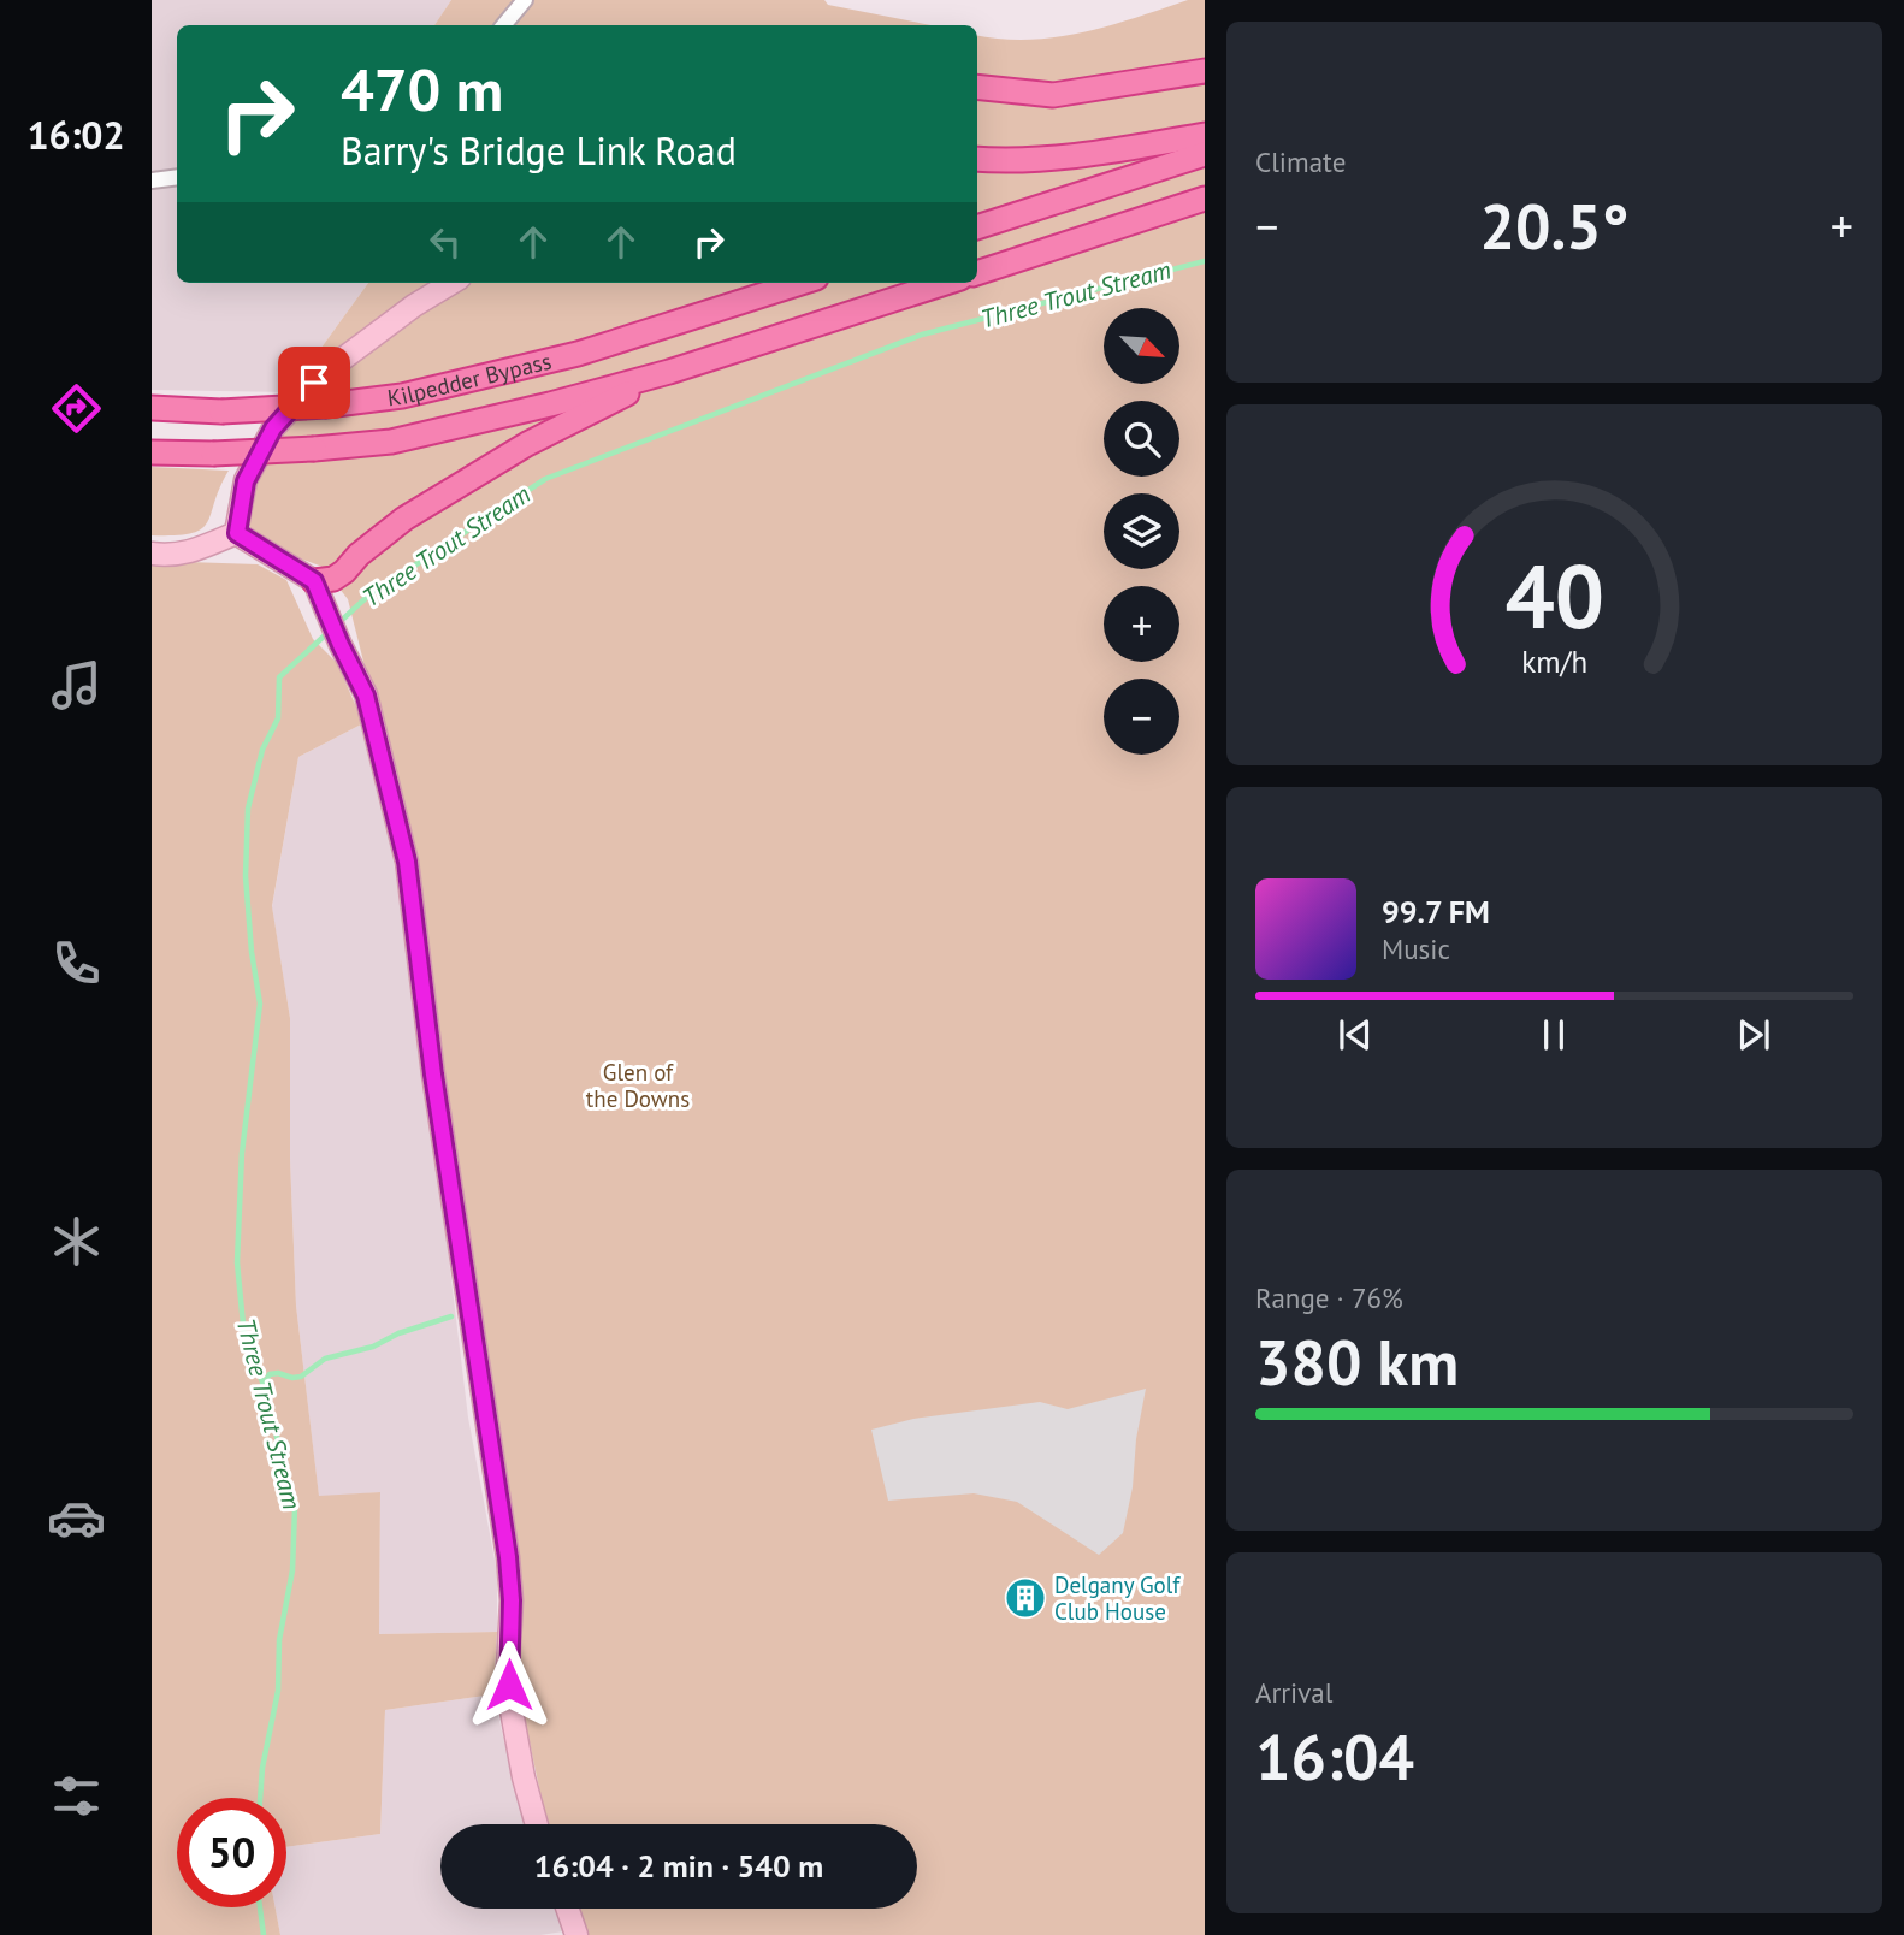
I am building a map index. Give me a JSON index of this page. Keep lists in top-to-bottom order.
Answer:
{
  "streets": {
    "highway": ["Kilpedder Bypass"]
  },
  "water": ["Three Trout Stream"],
  "parks": ["Glen of the Downs"],
  "places": {
    "building": ["Delgany Golf Club House"]
  },
  "north": "bottom right",
  "page": {
    "tabs": "16:02",
    "tile": [
      "Climate",
      ["Range · 76%", "380 km"],
      ["Arrival", "16:04"]
    ],
    "turn": ["470 m", "Barry's Bridge Link Road"],
    "heat": ["−", "20.5°", "+"],
    "map_buttons": ["+", "−"],
    "song": ["99.7 FM", "Music"],
    "limit": "50",
    "trip": "16:04 · 2 min · 540 m",
    "gauge": ["40", "km/h"]
  }
}
